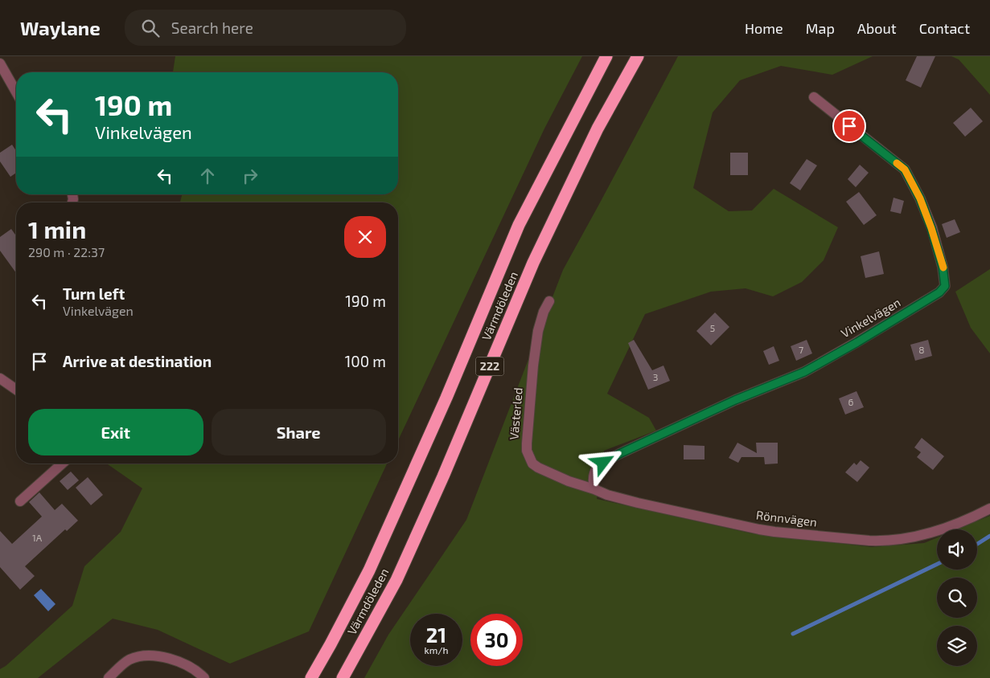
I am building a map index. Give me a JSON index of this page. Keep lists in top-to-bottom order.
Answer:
{
  "streets": {
    "highway": ["Värmdöleden", "222"],
    "street": ["Vinkelvägen", "Västerled", "Rönnvägen"]
  },
  "crossings": [
    ["Vinkelvägen", "Västerled"],
    ["Vinkelvägen", "Rönnvägen"],
    ["Västerled", "Rönnvägen"]
  ],
  "house_numbers": [
    "5",
    "7",
    "8",
    "3",
    "6",
    "1A"
  ],
  "page": {
    "header": "Waylane",
    "search": "Search here",
    "nav": [
      "Home",
      "Map",
      "About",
      "Contact"
    ],
    "turn": ["190 m", "Vinkelvägen"],
    "heading": ["1 min", "290 m · 22:37"],
    "list": [
      {
        "name": "Turn left",
        "note": "Vinkelvägen",
        "value": "190 m"
      },
      {
        "name": "Arrive at destination",
        "value": "100 m"
      }
    ],
    "buttons": ["Exit", "Share"],
    "speed": "21 km/h",
    "limit": "30"
  }
}
